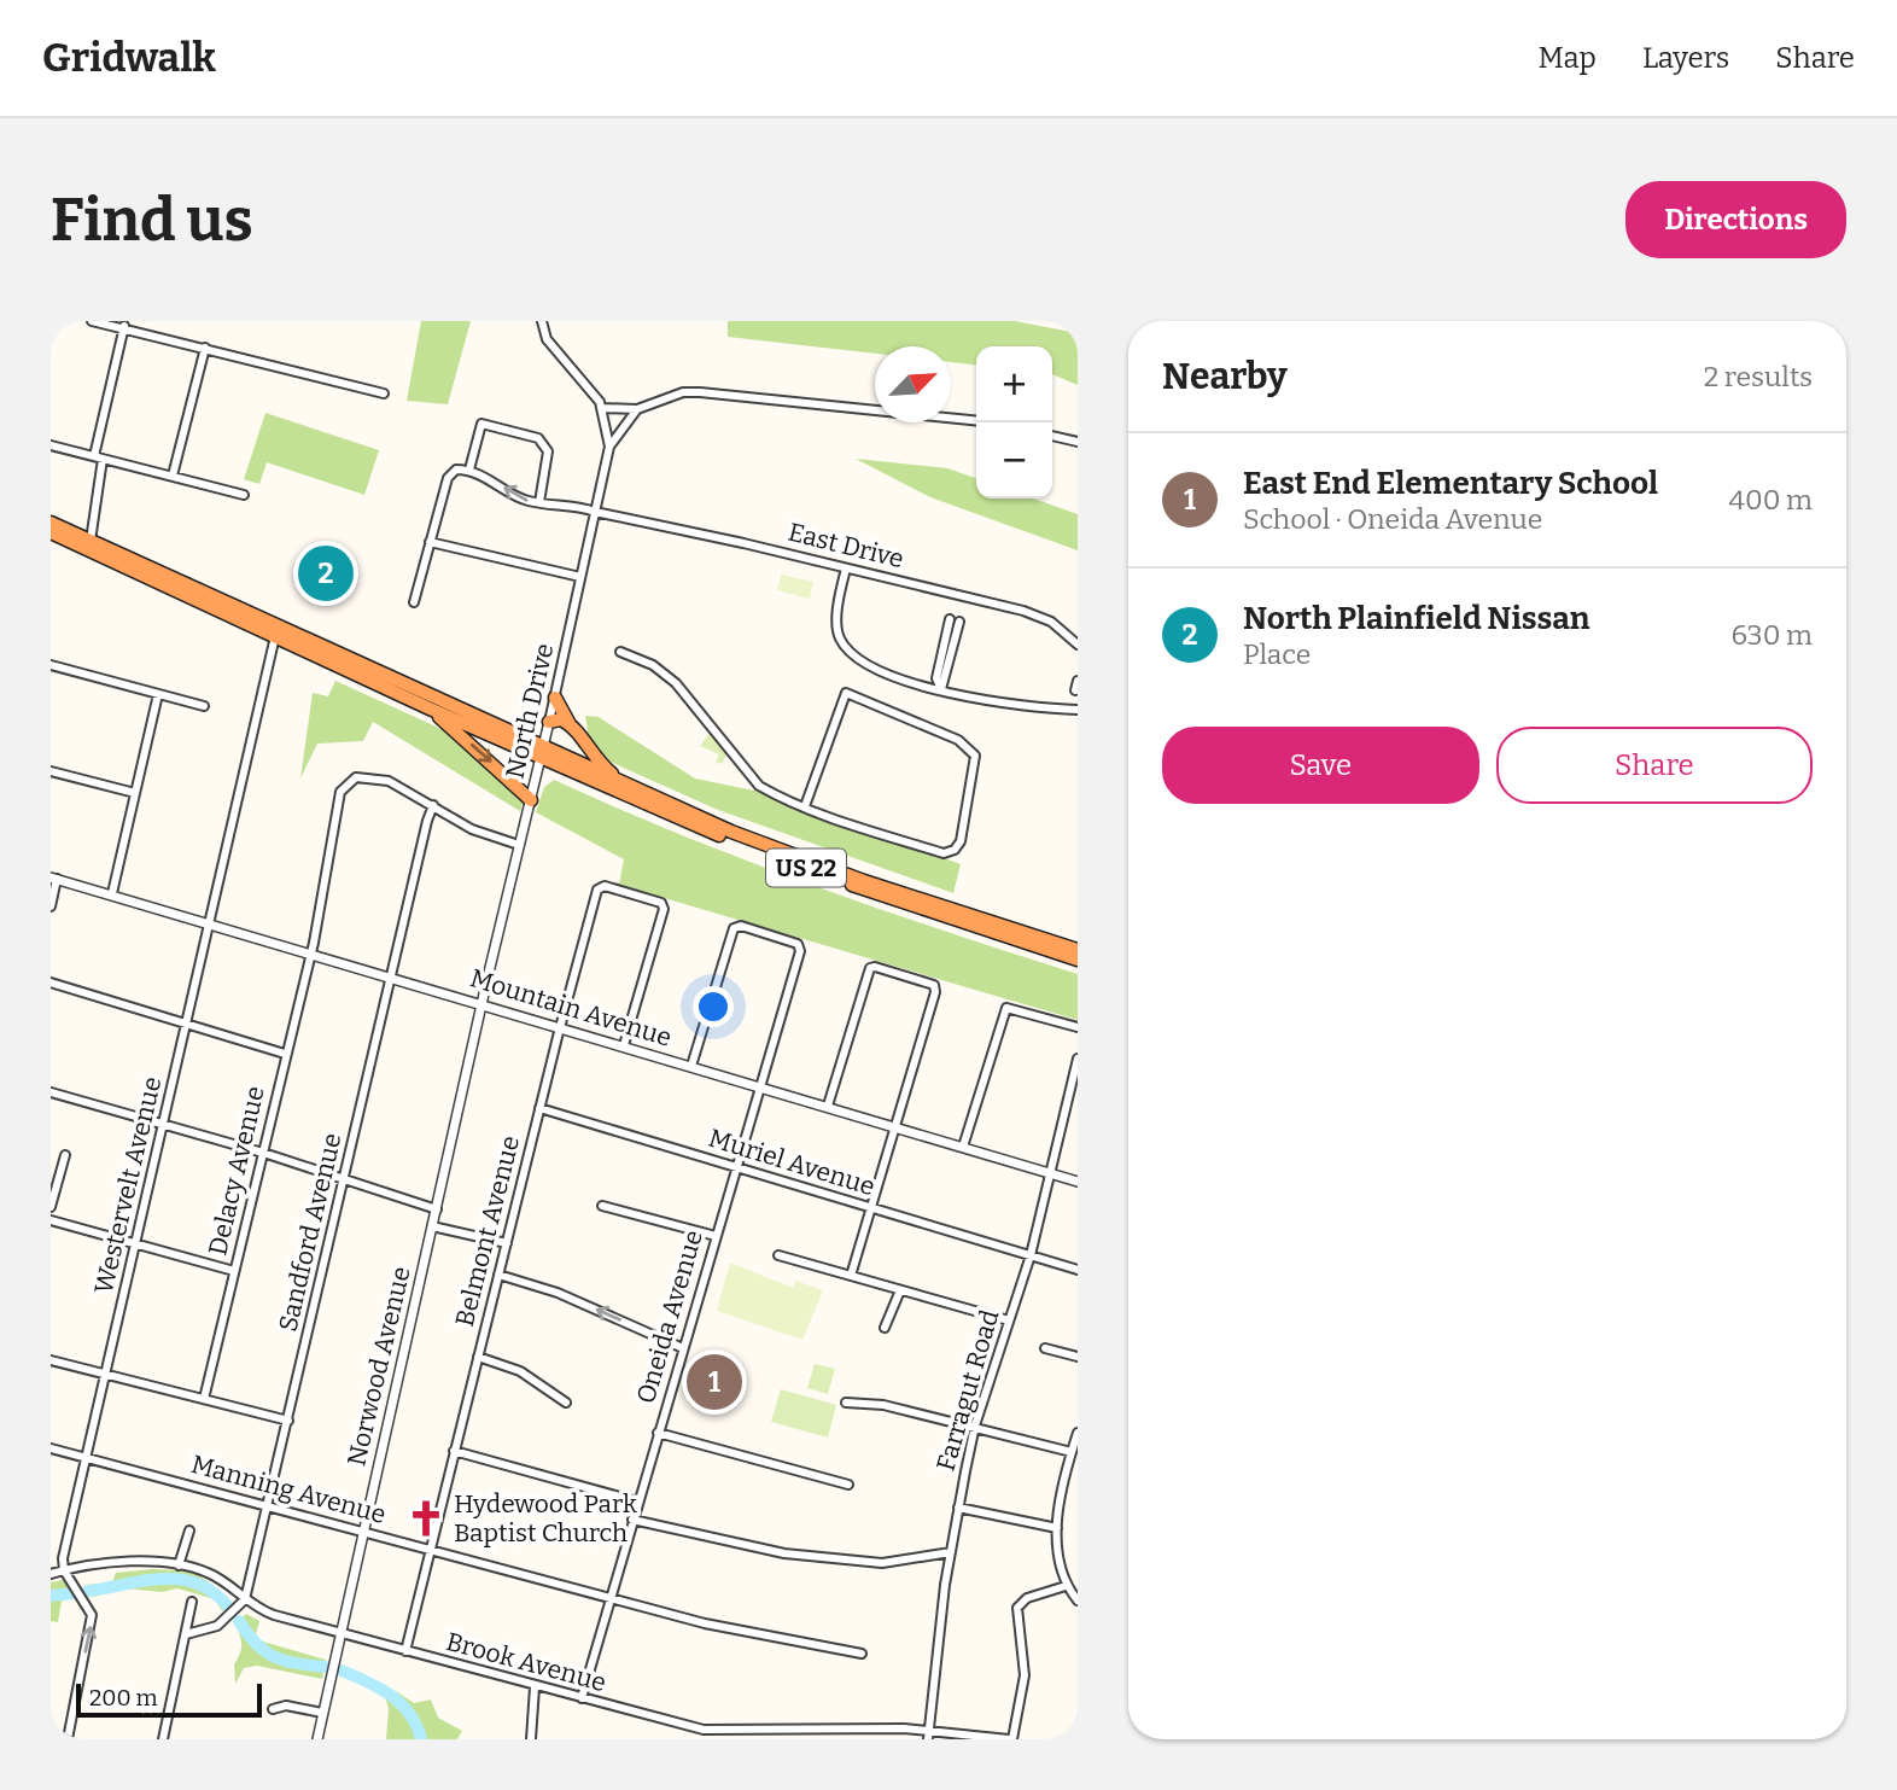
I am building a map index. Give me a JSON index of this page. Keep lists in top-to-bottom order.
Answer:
{
  "streets": {
    "highway": ["US 22"],
    "street": [
      "East Drive",
      "North Drive",
      "Mountain Avenue",
      "Muriel Avenue",
      "Delacy Avenue",
      "Westervelt Avenue",
      "Belmont Avenue",
      "Sandford Avenue",
      "Oneida Avenue",
      "Norwood Avenue",
      "Farragut Road",
      "Manning Avenue",
      "Brook Avenue"
    ]
  },
  "crossings": [
    ["East Drive", "North Drive"],
    ["North Drive", "US 22"],
    ["North Drive", "Mountain Avenue"],
    ["North Drive", "Norwood Avenue"],
    ["US 22", "Westervelt Avenue"],
    ["Mountain Avenue", "Delacy Avenue"],
    ["Mountain Avenue", "Westervelt Avenue"],
    ["Mountain Avenue", "Belmont Avenue"],
    ["Mountain Avenue", "Sandford Avenue"],
    ["Mountain Avenue", "Oneida Avenue"],
    ["Mountain Avenue", "Norwood Avenue"],
    ["Mountain Avenue", "Farragut Road"],
    ["Muriel Avenue", "Belmont Avenue"],
    ["Muriel Avenue", "Oneida Avenue"],
    ["Muriel Avenue", "Farragut Road"],
    ["Delacy Avenue", "Sandford Avenue"],
    ["Westervelt Avenue", "Manning Avenue"],
    ["Westervelt Avenue", "Brook Avenue"],
    ["Belmont Avenue", "Manning Avenue"],
    ["Belmont Avenue", "Brook Avenue"],
    ["Sandford Avenue", "Manning Avenue"],
    ["Sandford Avenue", "Brook Avenue"],
    ["Oneida Avenue", "Manning Avenue"],
    ["Oneida Avenue", "Brook Avenue"],
    ["Norwood Avenue", "Manning Avenue"],
    ["Norwood Avenue", "Brook Avenue"],
    ["Farragut Road", "Brook Avenue"]
  ],
  "places": {
    "church": ["Hydewood Park Baptist Church"]
  },
  "scale_bar": "200 m",
  "north": "top right",
  "page": {
    "header": "Gridwalk",
    "nav": ["Map", "Layers", "Share"],
    "buttons": [
      "Directions",
      ["Save", "Share"]
    ],
    "title": "Find us",
    "heading": ["Nearby", "2 results"],
    "map_buttons": ["+", "−"],
    "list": [
      {
        "mark": "1",
        "name": "East End Elementary School",
        "note": "School · Oneida Avenue",
        "value": "400 m"
      },
      {
        "mark": "2",
        "name": "North Plainfield Nissan",
        "note": "Place",
        "value": "630 m"
      }
    ],
    "pins": ["2", "1"],
    "scale": "200 m"
  }
}
